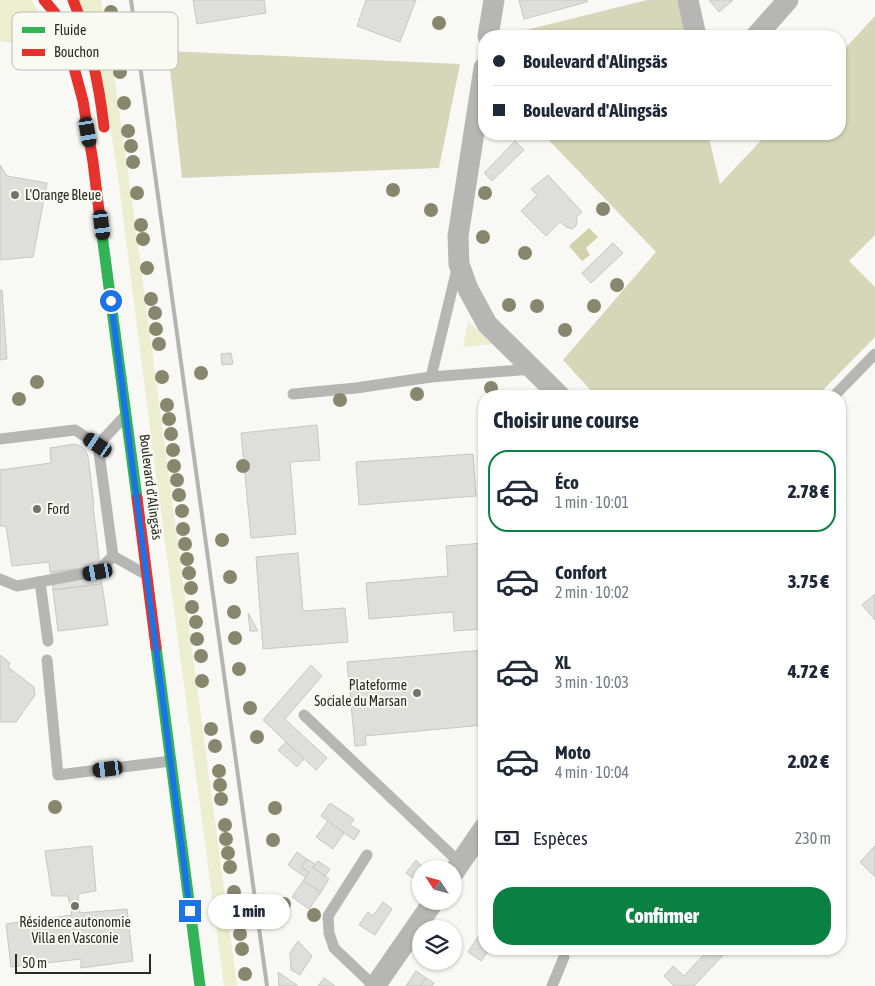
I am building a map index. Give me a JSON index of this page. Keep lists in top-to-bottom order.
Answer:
{
  "streets": {
    "main road": ["Boulevard d'Alingsäs"]
  },
  "places": [
    "L'Orange Bleue",
    "Ford",
    "Plateforme Sociale du Marsan",
    "Résidence autonomie Villa en Vasconie"
  ],
  "legend": ["Fluide", "Bouchon"],
  "scale_bar": "50 m",
  "north": "top left",
  "page": {
    "banner": ["Boulevard d'Alingsäs", "Boulevard d'Alingsäs"],
    "heading": "Choisir une course",
    "list": [
      {
        "name": "Éco",
        "note": "1 min · 10:01",
        "value": "2.78 €"
      },
      {
        "name": "Confort",
        "note": "2 min · 10:02",
        "value": "3.75 €"
      },
      {
        "name": "XL",
        "note": "3 min · 10:03",
        "value": "4.72 €"
      },
      {
        "name": "Moto",
        "note": "4 min · 10:04",
        "value": "2.02 €"
      }
    ],
    "pay": ["Espèces", "230 m"],
    "buttons": "Confirmer",
    "bubble": "1 min",
    "scale": "50 m"
  }
}
